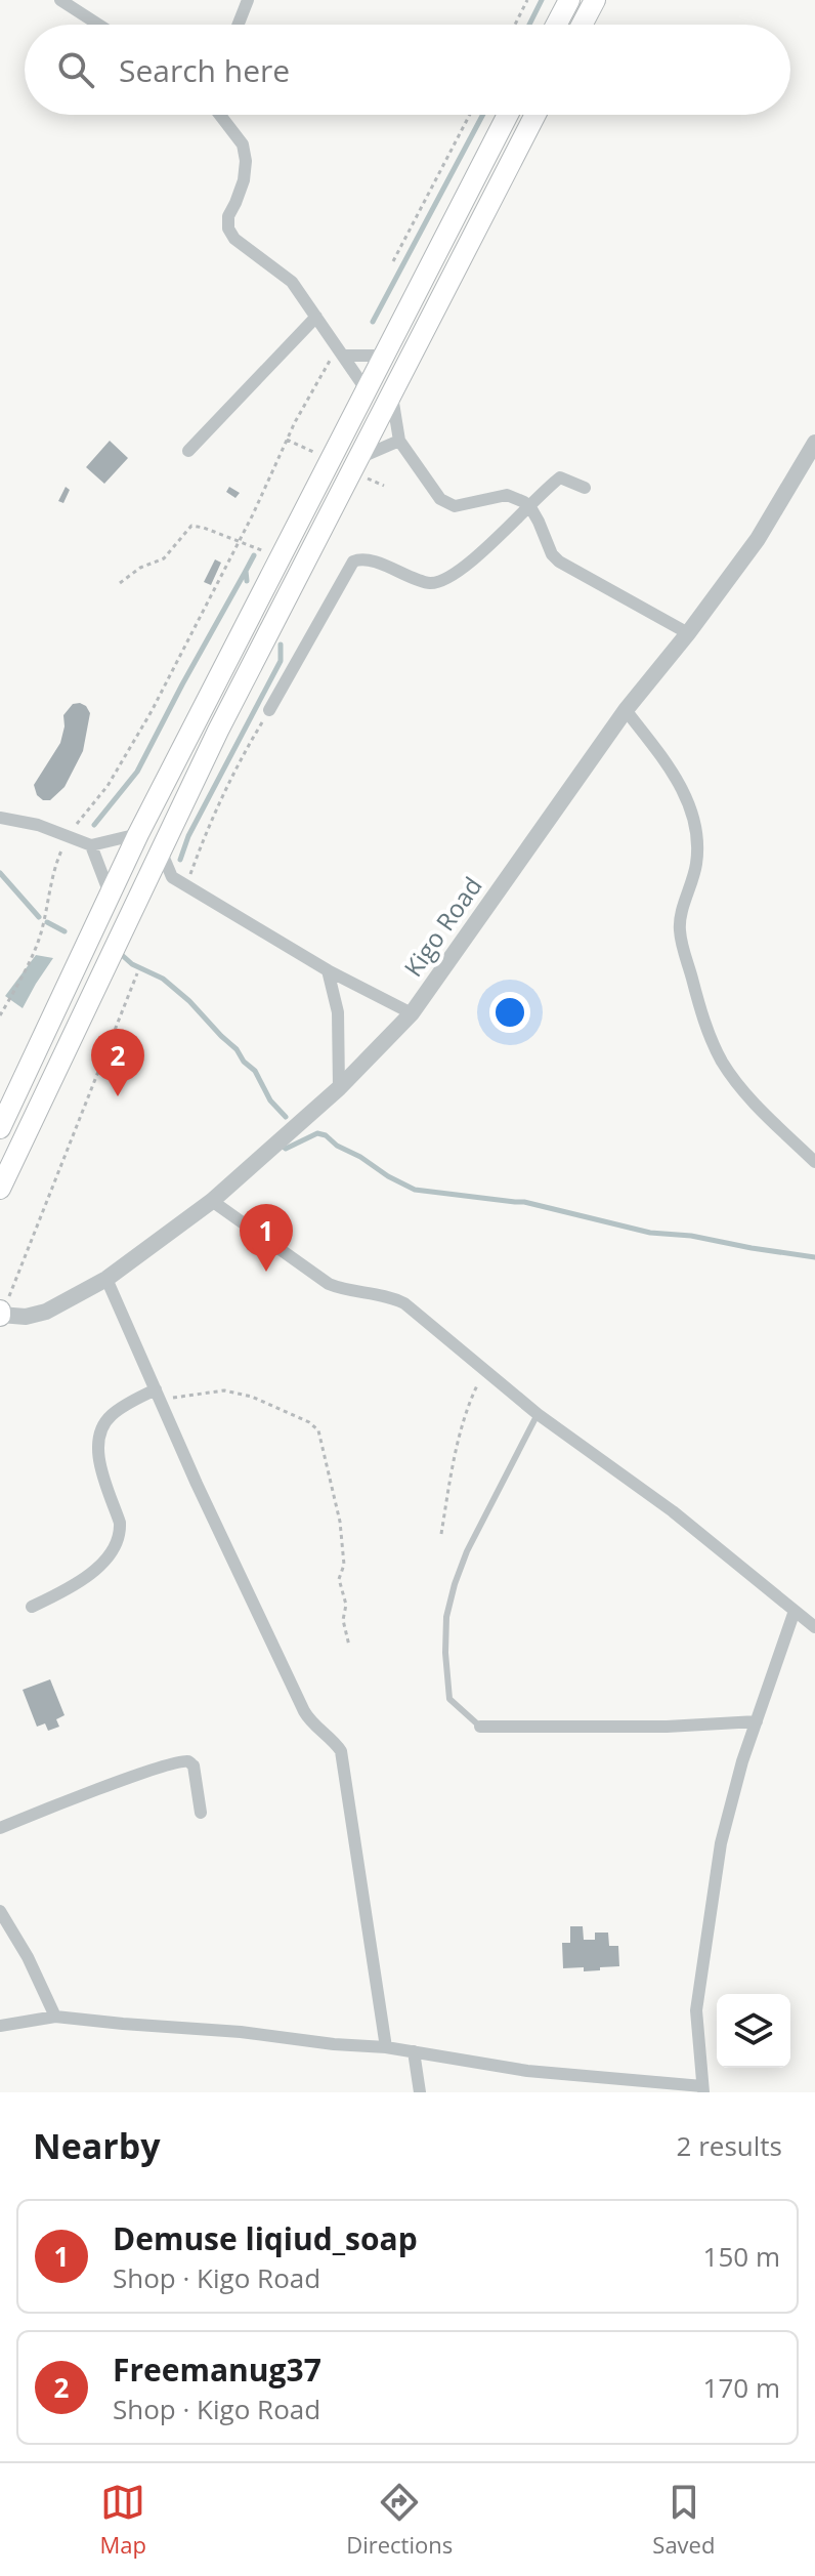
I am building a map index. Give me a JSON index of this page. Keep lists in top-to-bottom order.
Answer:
{
  "streets": {
    "street": ["Kigo Road"]
  },
  "page": {
    "search": "Search here",
    "pins": ["2", "1"],
    "heading": ["Nearby", "2 results"],
    "list": [
      {
        "mark": "1",
        "name": "Demuse liqiud_soap",
        "note": "Shop · Kigo Road",
        "value": "150 m"
      },
      {
        "mark": "2",
        "name": "Freemanug37",
        "note": "Shop · Kigo Road",
        "value": "170 m"
      }
    ],
    "nav": ["Map", "Directions", "Saved"]
  }
}
